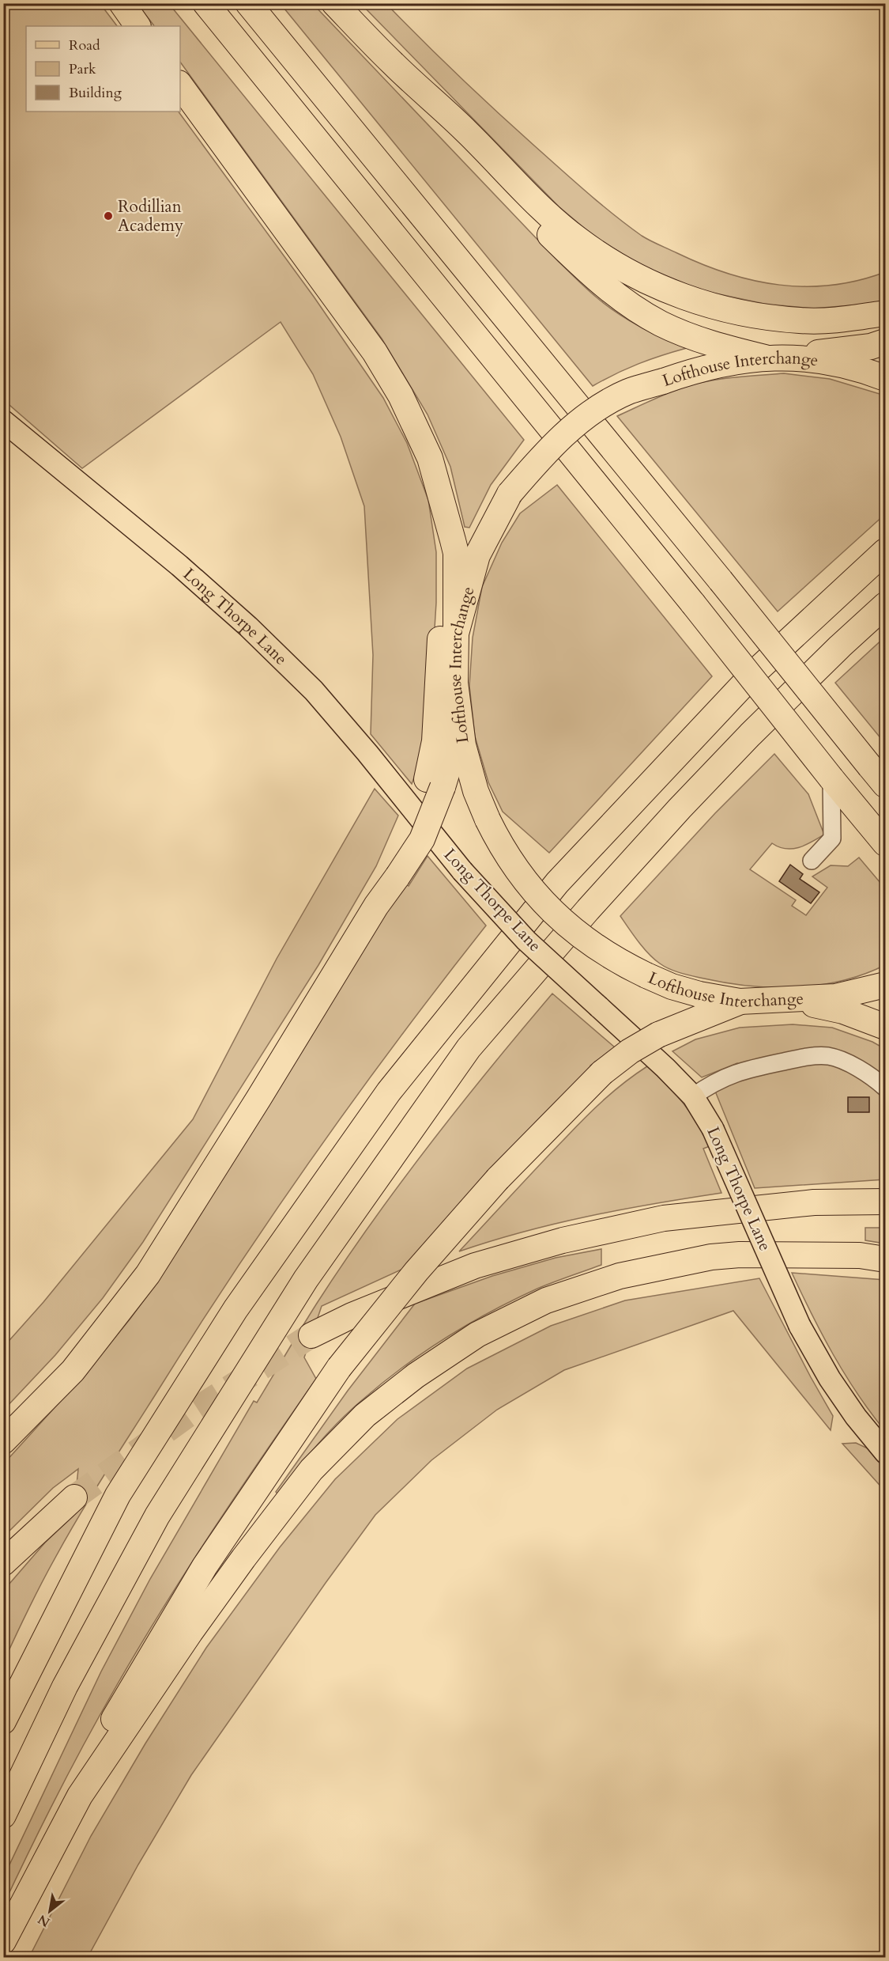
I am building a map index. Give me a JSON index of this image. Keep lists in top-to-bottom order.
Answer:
{
  "streets": {
    "highway": ["Lofthouse Interchange"],
    "main road": ["Long Thorpe Lane"]
  },
  "places": ["Rodillian Academy"],
  "legend": ["Road", "Park", "Building"],
  "north": "bottom left"
}
